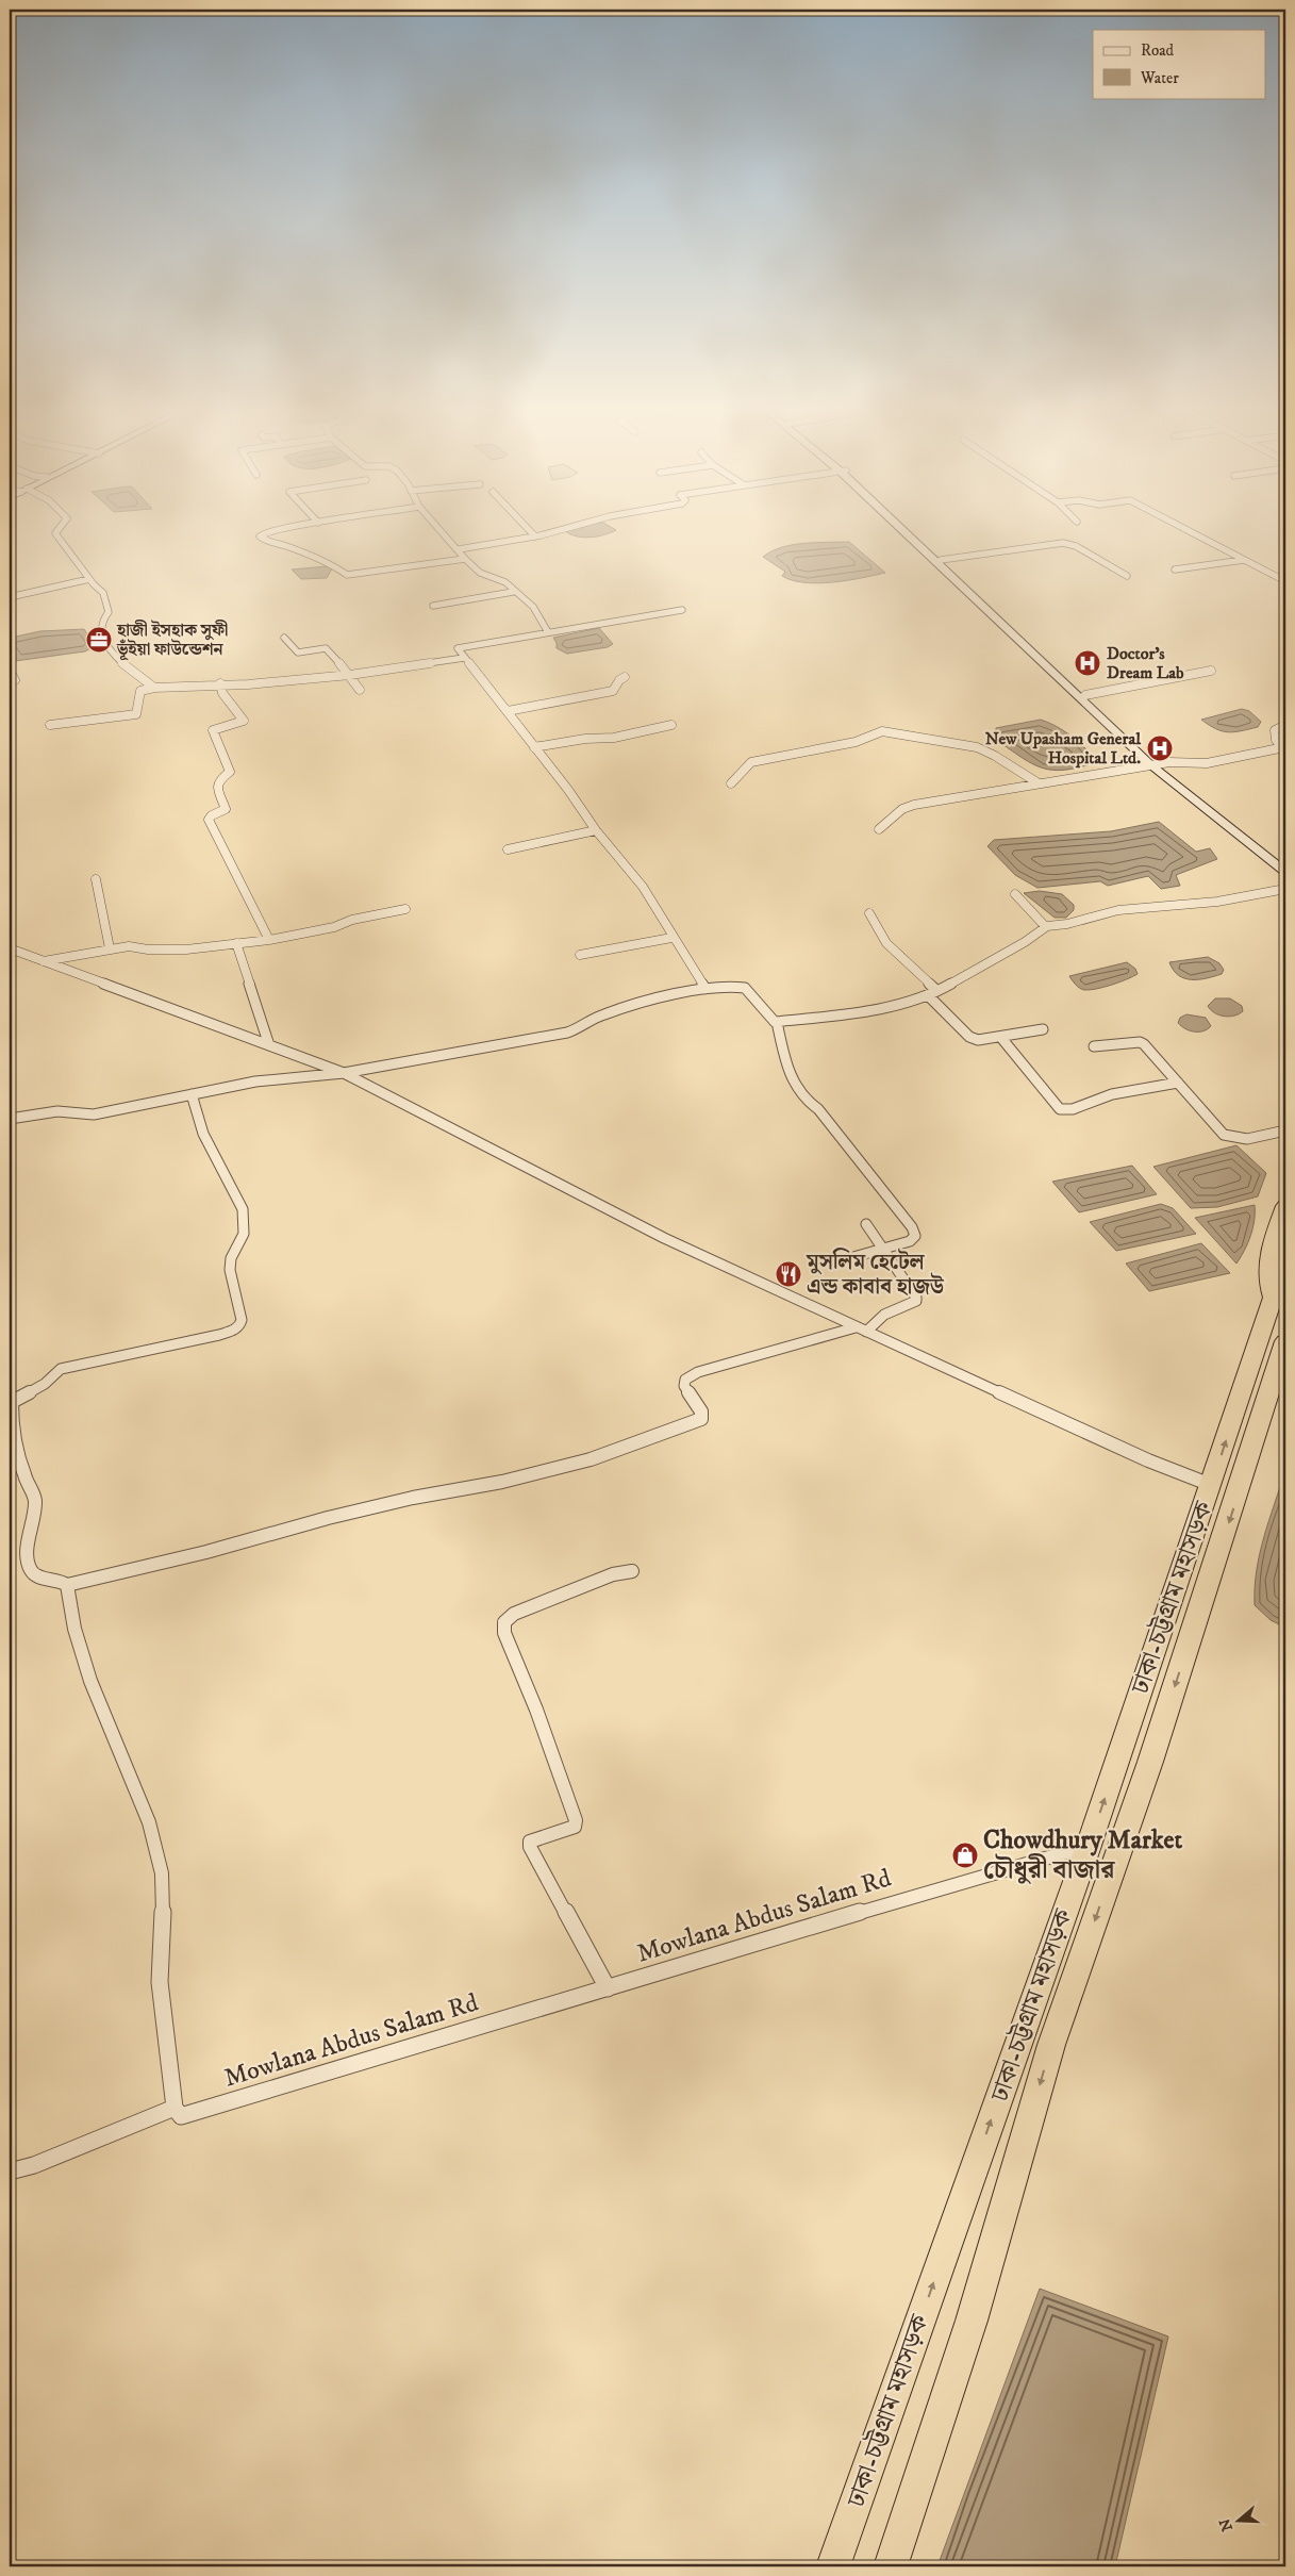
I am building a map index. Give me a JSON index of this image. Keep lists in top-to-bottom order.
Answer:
{
  "streets": {
    "highway": ["ঢাকা-চট্টগ্রাম মহাসড়ক"],
    "street": ["Mowlana Abdus Salam Rd"]
  },
  "crossings": [
    ["ঢাকা-চট্টগ্রাম মহাসড়ক", "Mowlana Abdus Salam Rd"]
  ],
  "places": {
    "office": ["হাজী ইসহাক সুফী ভূঁইয়া ফাউন্ডেশন"],
    "hospital": ["Doctor's Dream Lab", "New Upasham General Hospital Ltd."],
    "restaurant": ["মুসলিম হেটেল এন্ড কাবাব হাজউ"],
    "shop": ["Chowdhury Market চৌধুরী বাজার"]
  },
  "legend": ["Road", "Water"],
  "north": "left"
}
